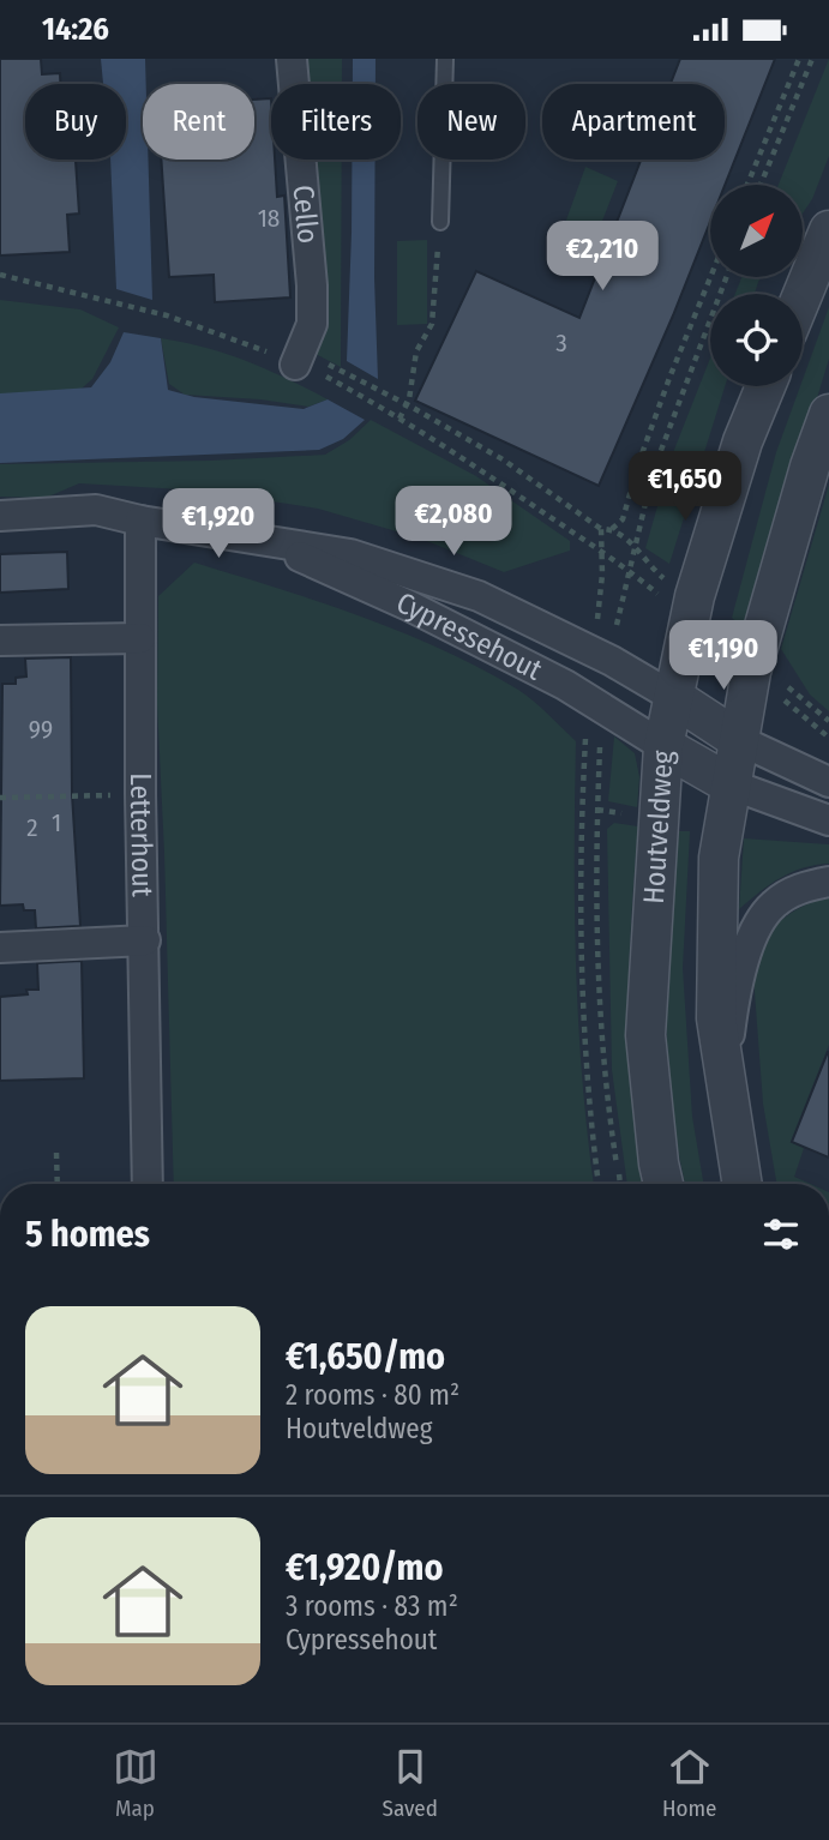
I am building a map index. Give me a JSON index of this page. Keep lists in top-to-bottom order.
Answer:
{
  "streets": {
    "street": [
      "Cello",
      "Cypressehout",
      "Houtveldweg",
      "Letterhout"
    ]
  },
  "crossings": [
    ["Cypressehout", "Houtveldweg"],
    ["Cypressehout", "Letterhout"]
  ],
  "house_numbers": [
    "18",
    "3",
    "99",
    "1",
    "2"
  ],
  "north": "top right",
  "page": {
    "status": "14:26",
    "chip": [
      "Buy",
      "Rent",
      "Filters",
      "New",
      "Apartment"
    ],
    "price": [
      "€2,210",
      "€1,650",
      "€2,080",
      "€1,920",
      "€1,190"
    ],
    "heading": "5 homes",
    "list": [
      {
        "name": "€1,650/mo",
        "note": "2 rooms · 80 m² · Houtveldweg"
      },
      {
        "name": "€1,920/mo",
        "note": "3 rooms · 83 m² · Cypressehout"
      }
    ],
    "tabs": ["Map", "Saved", "Home"]
  }
}
